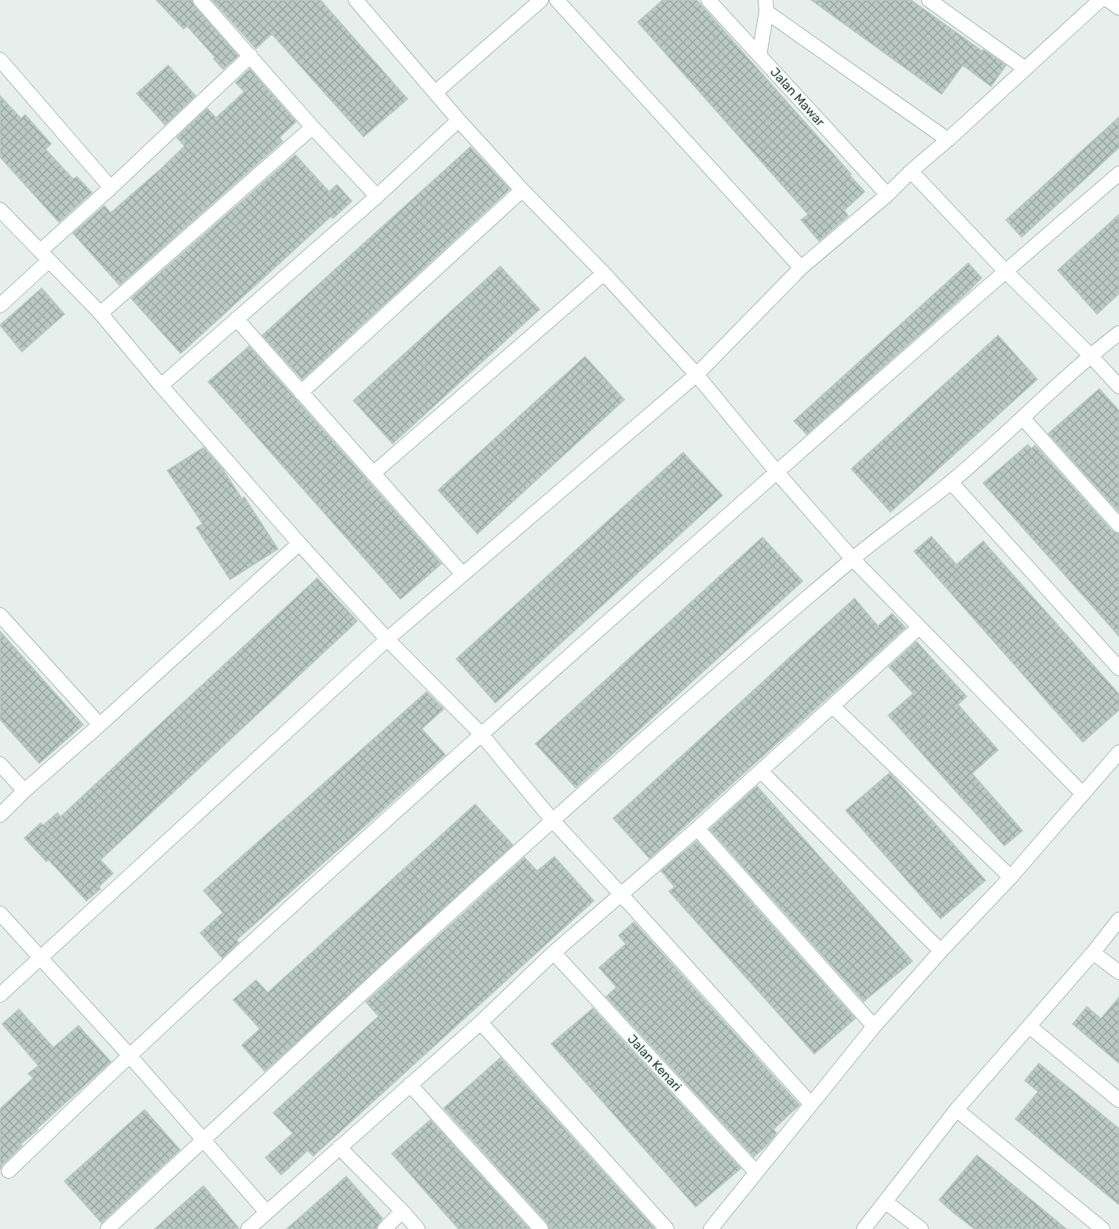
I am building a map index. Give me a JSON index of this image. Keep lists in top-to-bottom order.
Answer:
{
  "streets": {
    "street": ["Jalan Mawar", "Jalan Kenari"]
  }
}
